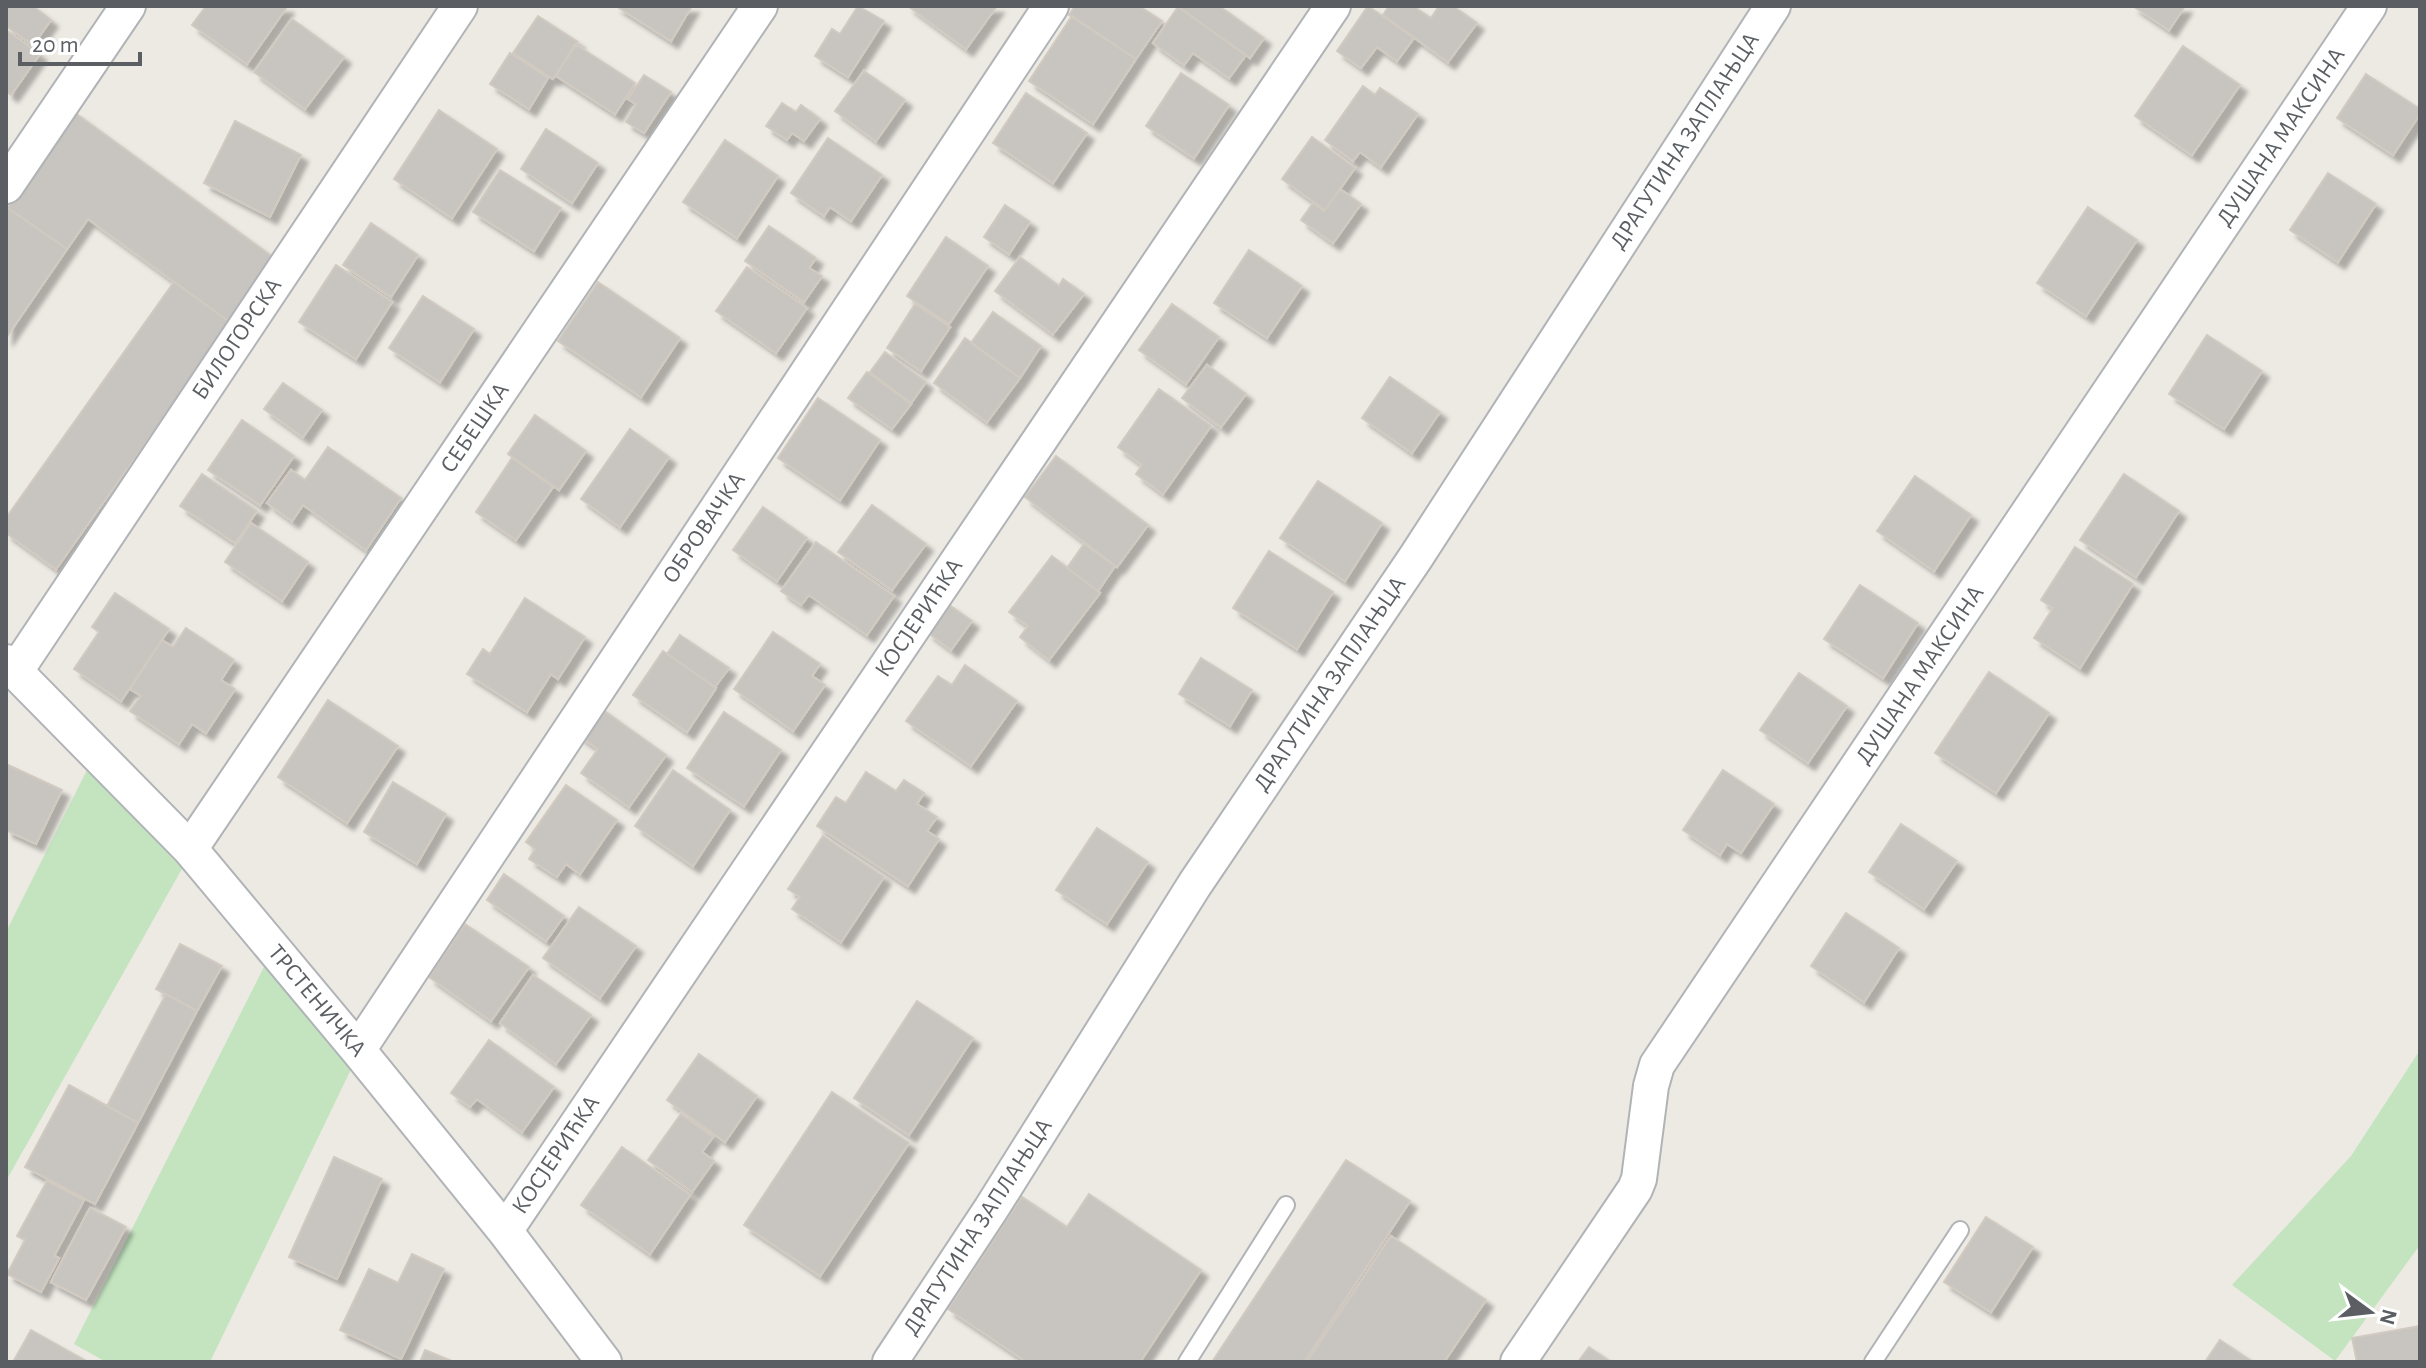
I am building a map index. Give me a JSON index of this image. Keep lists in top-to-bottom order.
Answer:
{
  "streets": {
    "street": [
      "ДУШАНА МАКСИНА",
      "ДРАГУТИНА ЗАПЛАЊЦА",
      "БИЛОГОРСКА",
      "СЕБЕШКА",
      "ОБРОВАЧКА",
      "КОСЈЕРИЋКА",
      "ТРСТЕНИЧКА"
    ]
  },
  "crossings": [
    ["БИЛОГОРСКА", "ТРСТЕНИЧКА"],
    ["СЕБЕШКА", "ТРСТЕНИЧКА"],
    ["ОБРОВАЧКА", "ТРСТЕНИЧКА"],
    ["КОСЈЕРИЋКА", "ТРСТЕНИЧКА"]
  ],
  "scale_bar": "20 m",
  "north": "right"
}
